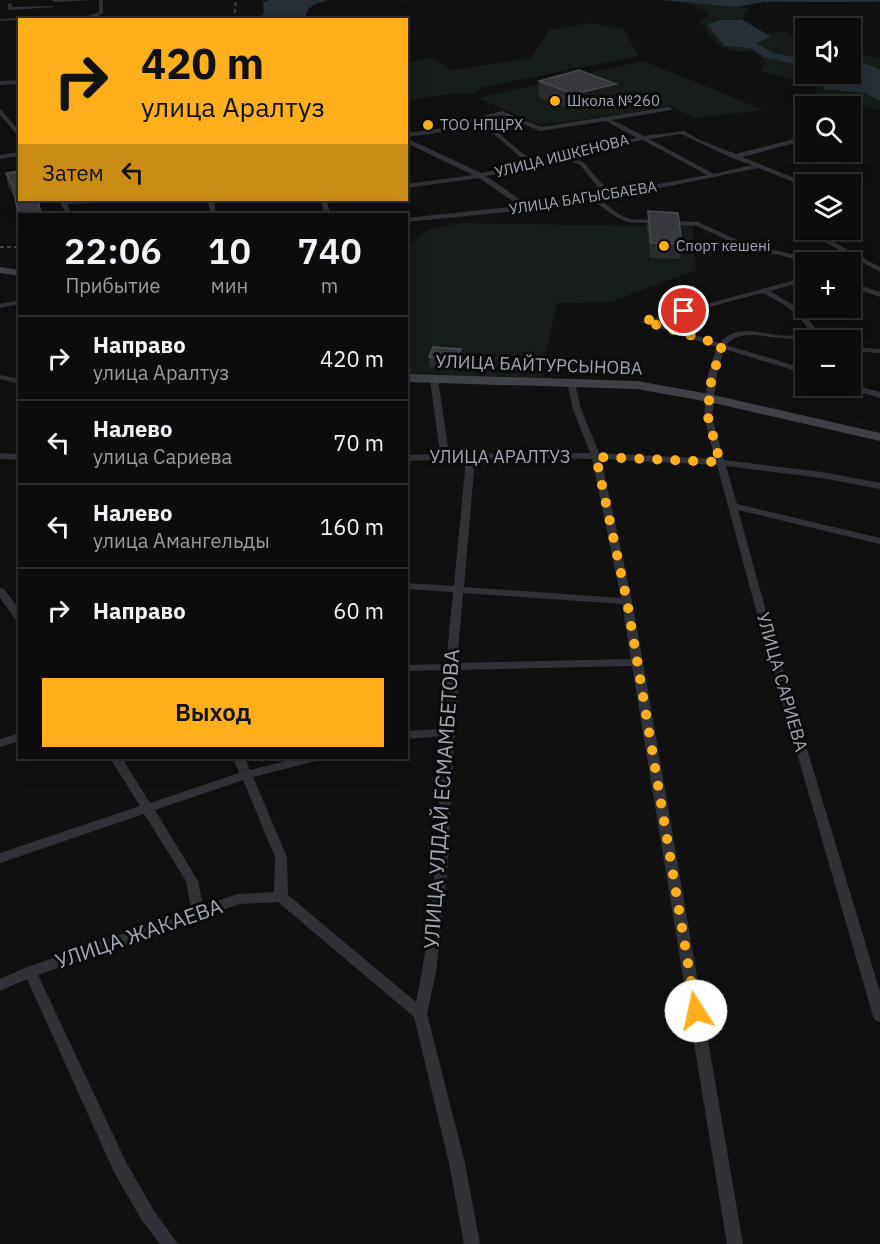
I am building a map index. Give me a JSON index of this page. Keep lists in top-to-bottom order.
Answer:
{
  "streets": {
    "street": [
      "УЛИЦА ИШКЕНОВА",
      "УЛИЦА БАГЫСБАЕВА",
      "УЛИЦА БАЙТУРСЫНОВА",
      "УЛИЦА АРАЛТУЗ",
      "УЛИЦА САРИЕВА",
      "УЛИЦА УЛДАЙ ЕСМАМБЕТОВА",
      "УЛИЦА ЖАКАЕВА"
    ]
  },
  "crossings": [
    ["УЛИЦА БАЙТУРСЫНОВА", "УЛИЦА САРИЕВА"],
    ["УЛИЦА АРАЛТУЗ", "УЛИЦА САРИЕВА"],
    ["УЛИЦА АРАЛТУЗ", "УЛИЦА УЛДАЙ ЕСМАМБЕТОВА"]
  ],
  "places": ["Школа №260", "ТОО НПЦРХ", "Спорт кешені"],
  "page": {
    "map_buttons": ["+", "−"],
    "turn": ["420 m", "улица Аралтуз"],
    "then": "Затем",
    "eta": [
      "22:06",
      "Прибытие",
      "10",
      "мин",
      "740",
      "m"
    ],
    "list": [
      {
        "name": "Направо",
        "note": "улица Аралтуз",
        "value": "420 m"
      },
      {
        "name": "Налево",
        "note": "улица Сариева",
        "value": "70 m"
      },
      {
        "name": "Налево",
        "note": "улица Амангельды",
        "value": "160 m"
      },
      {
        "name": "Направо",
        "value": "60 m"
      }
    ],
    "buttons": "Выход"
  }
}
